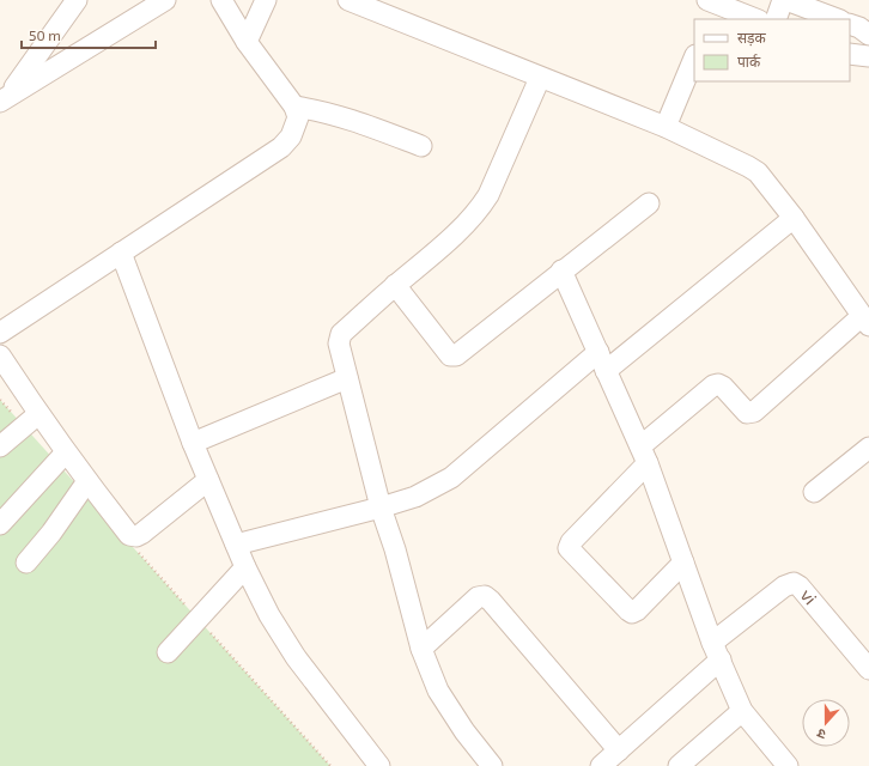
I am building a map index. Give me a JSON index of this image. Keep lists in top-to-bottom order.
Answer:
{
  "streets": {
    "street": ["vi"]
  },
  "legend": ["सड़क", "पार्क"],
  "scale_bar": "50 m",
  "north": "bottom"
}
